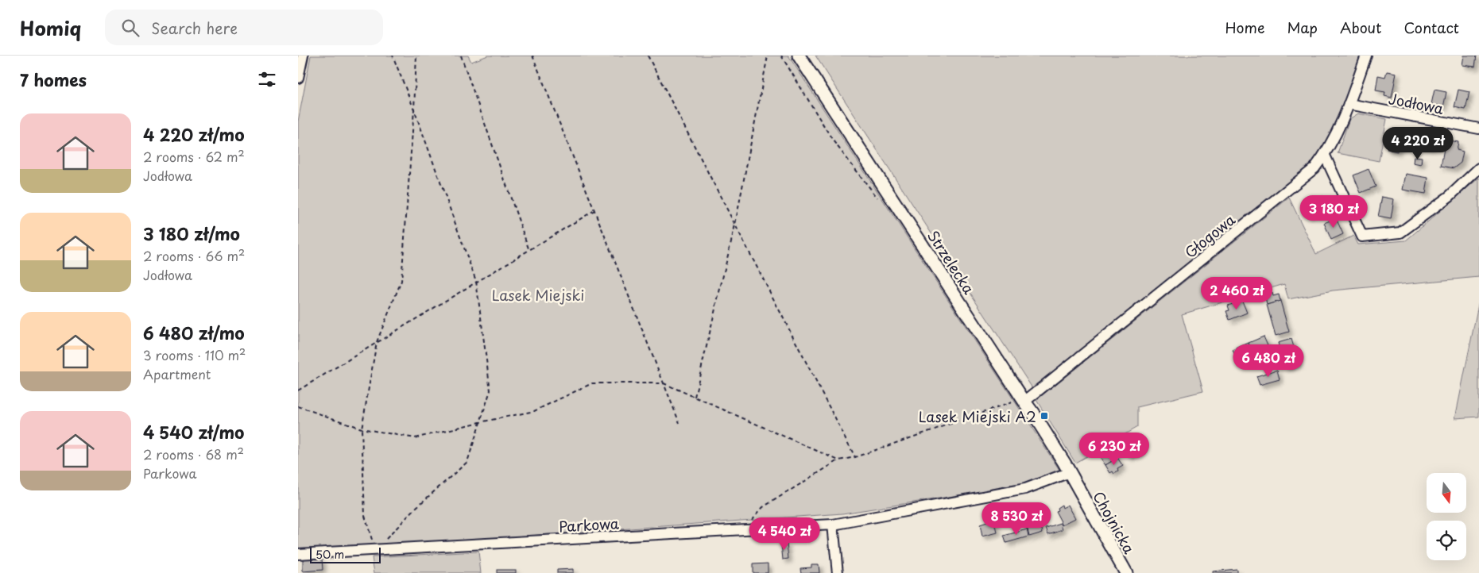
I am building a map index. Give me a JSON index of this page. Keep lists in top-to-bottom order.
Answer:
{
  "streets": {
    "street": [
      "Jodłowa",
      "Głogowa",
      "Strzelecka",
      "Chojnicka",
      "Parkowa"
    ]
  },
  "crossings": [
    ["Jodłowa", "Głogowa"],
    ["Głogowa", "Strzelecka"],
    ["Strzelecka", "Chojnicka"],
    ["Strzelecka", "Parkowa"]
  ],
  "parks": ["Lasek Miejski"],
  "places": {
    "transit": ["Lasek Miejski A2"]
  },
  "scale_bar": "50 m",
  "north": "bottom",
  "page": {
    "header": "Homiq",
    "search": "Search here",
    "nav": [
      "Home",
      "Map",
      "About",
      "Contact"
    ],
    "heading": "7 homes",
    "list": [
      {
        "name": "4 220 zł/mo",
        "note": "2 rooms · 62 m² · Jodłowa"
      },
      {
        "name": "3 180 zł/mo",
        "note": "2 rooms · 66 m² · Jodłowa"
      },
      {
        "name": "6 480 zł/mo",
        "note": "3 rooms · 110 m² · Apartment"
      },
      {
        "name": "4 540 zł/mo",
        "note": "2 rooms · 68 m² · Parkowa"
      }
    ],
    "price": [
      "4 220 zł",
      "3 180 zł",
      "2 460 zł",
      "6 480 zł",
      "6 230 zł",
      "8 530 zł",
      "4 540 zł"
    ],
    "scale": "50 m"
  }
}
